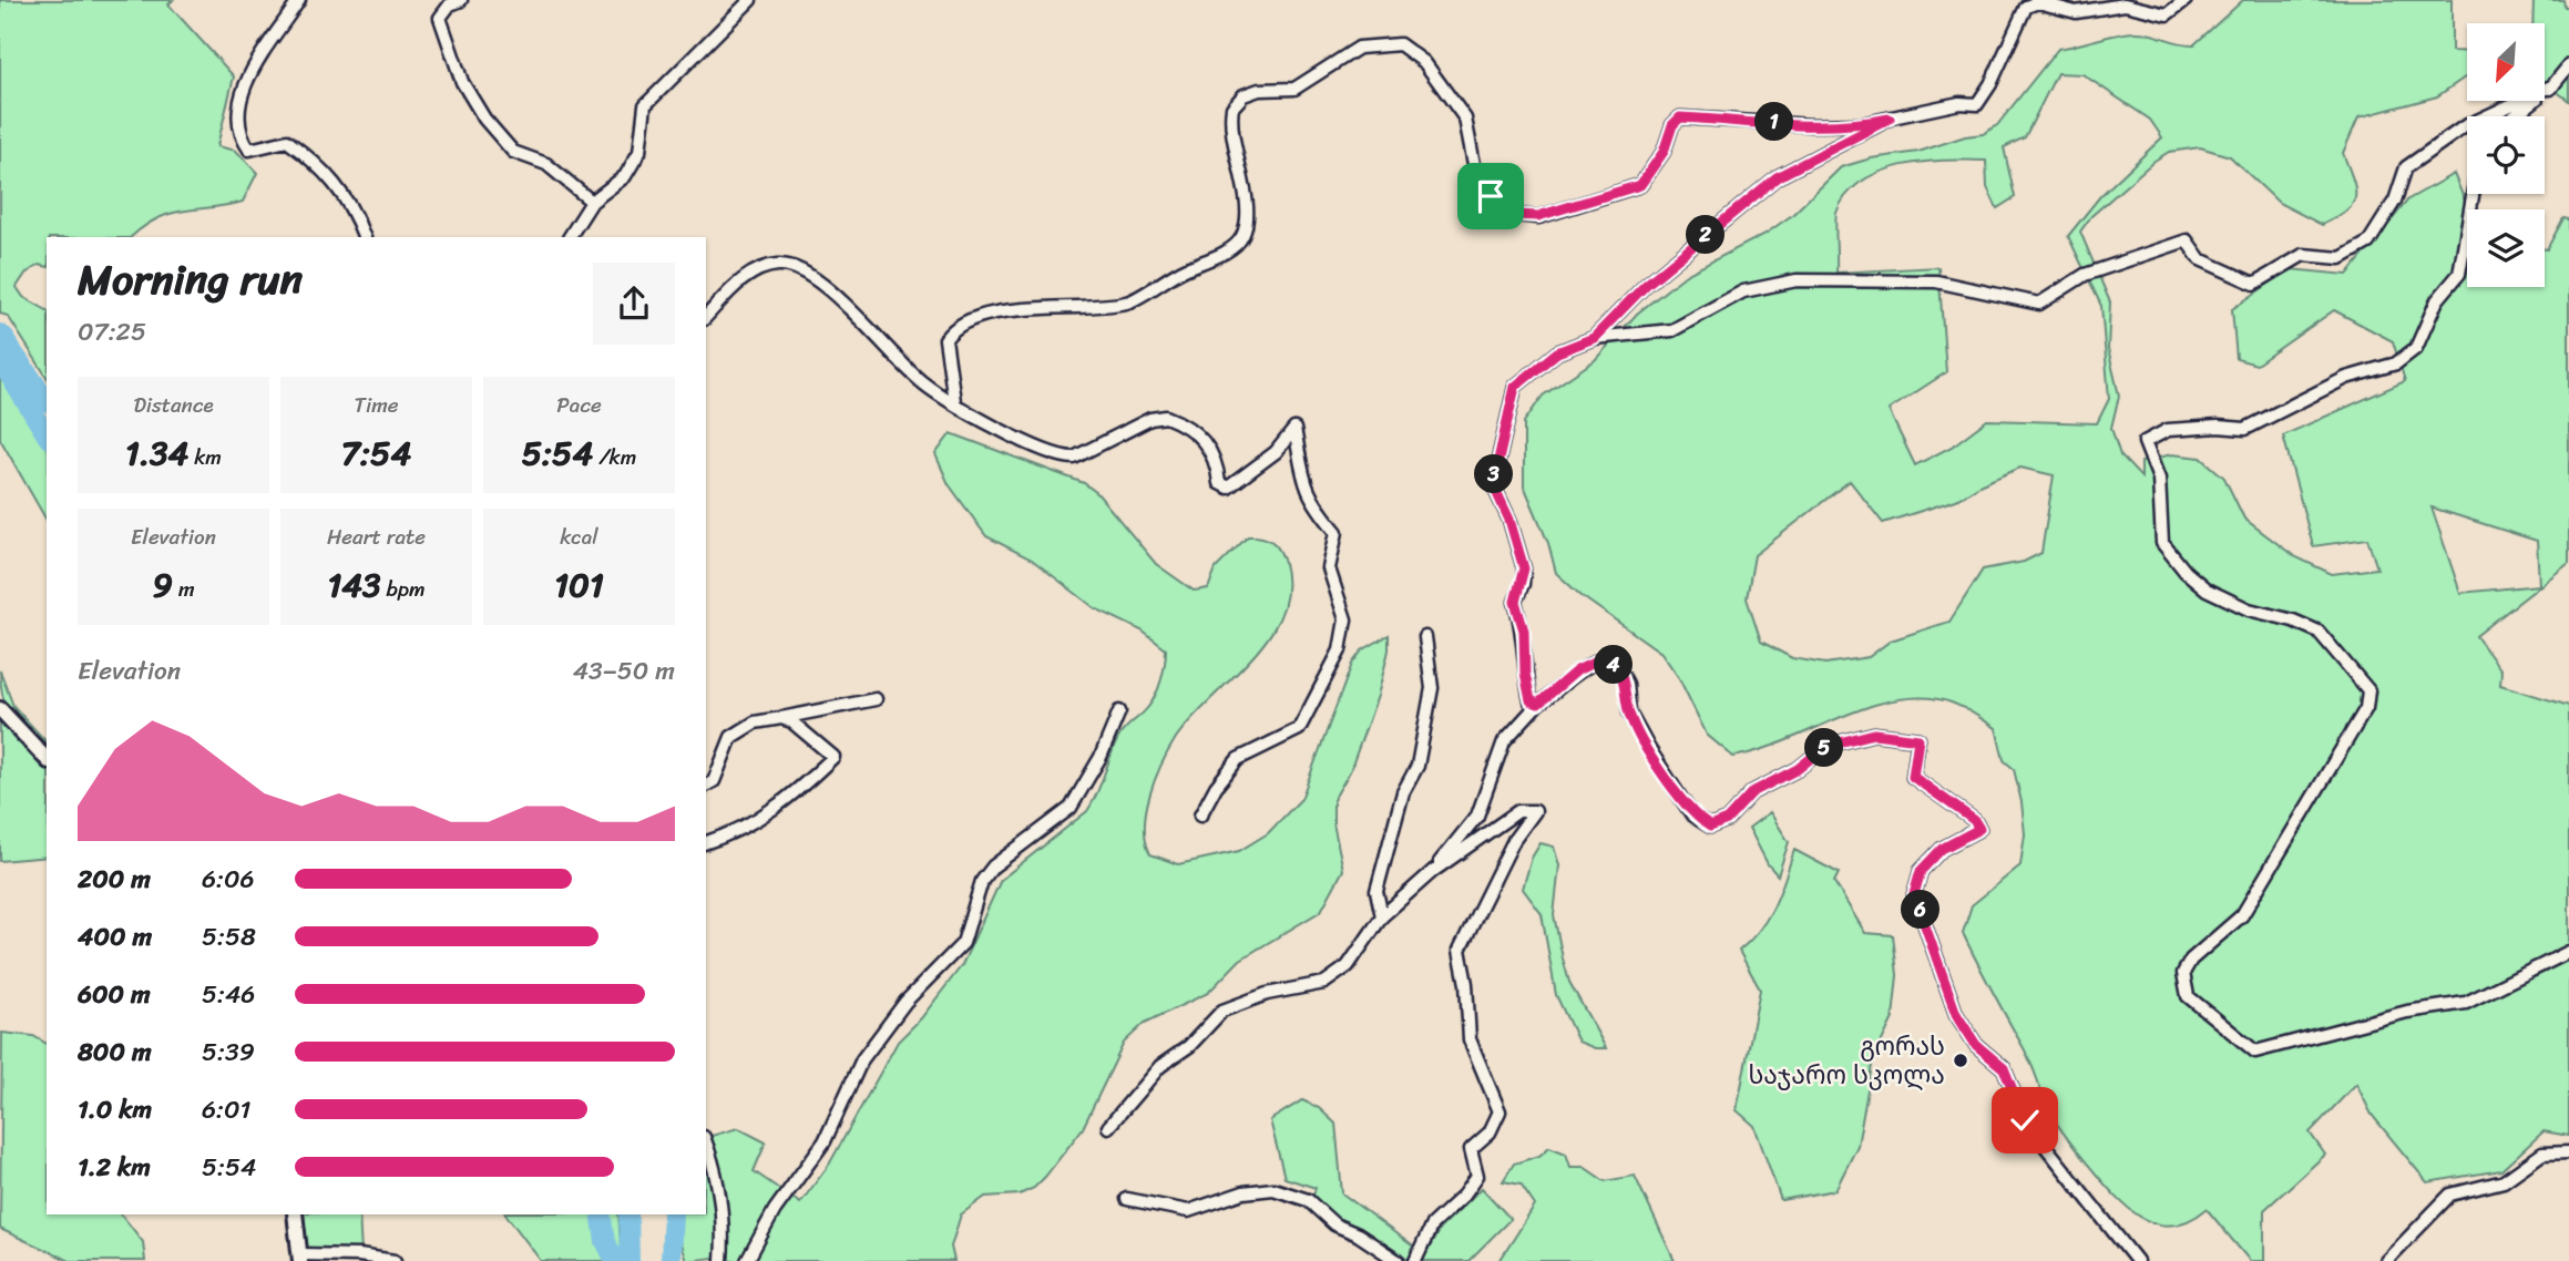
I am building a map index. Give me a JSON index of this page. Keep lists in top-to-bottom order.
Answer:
{
  "places": ["გორას საჯარო სკოლა"],
  "north": "bottom left",
  "page": {
    "pins": [
      "1",
      "2",
      "3",
      "4",
      "5",
      "6"
    ],
    "heading": ["Morning run", "07:25"],
    "stats": [
      ["Distance", "1.34 km"],
      ["Time", "7:54"],
      ["Pace", "5:54 /km"],
      ["Elevation", "9 m"],
      ["Heart rate", "143 bpm"],
      ["kcal", "101"]
    ],
    "chart": ["Elevation", "43–50 m"],
    "list": [
      {
        "name": "200 m",
        "note": "6:06"
      },
      {
        "name": "400 m",
        "note": "5:58"
      },
      {
        "name": "600 m",
        "note": "5:46"
      },
      {
        "name": "800 m",
        "note": "5:39"
      },
      {
        "name": "1.0 km",
        "note": "6:01"
      },
      {
        "name": "1.2 km",
        "note": "5:54"
      }
    ]
  }
}
